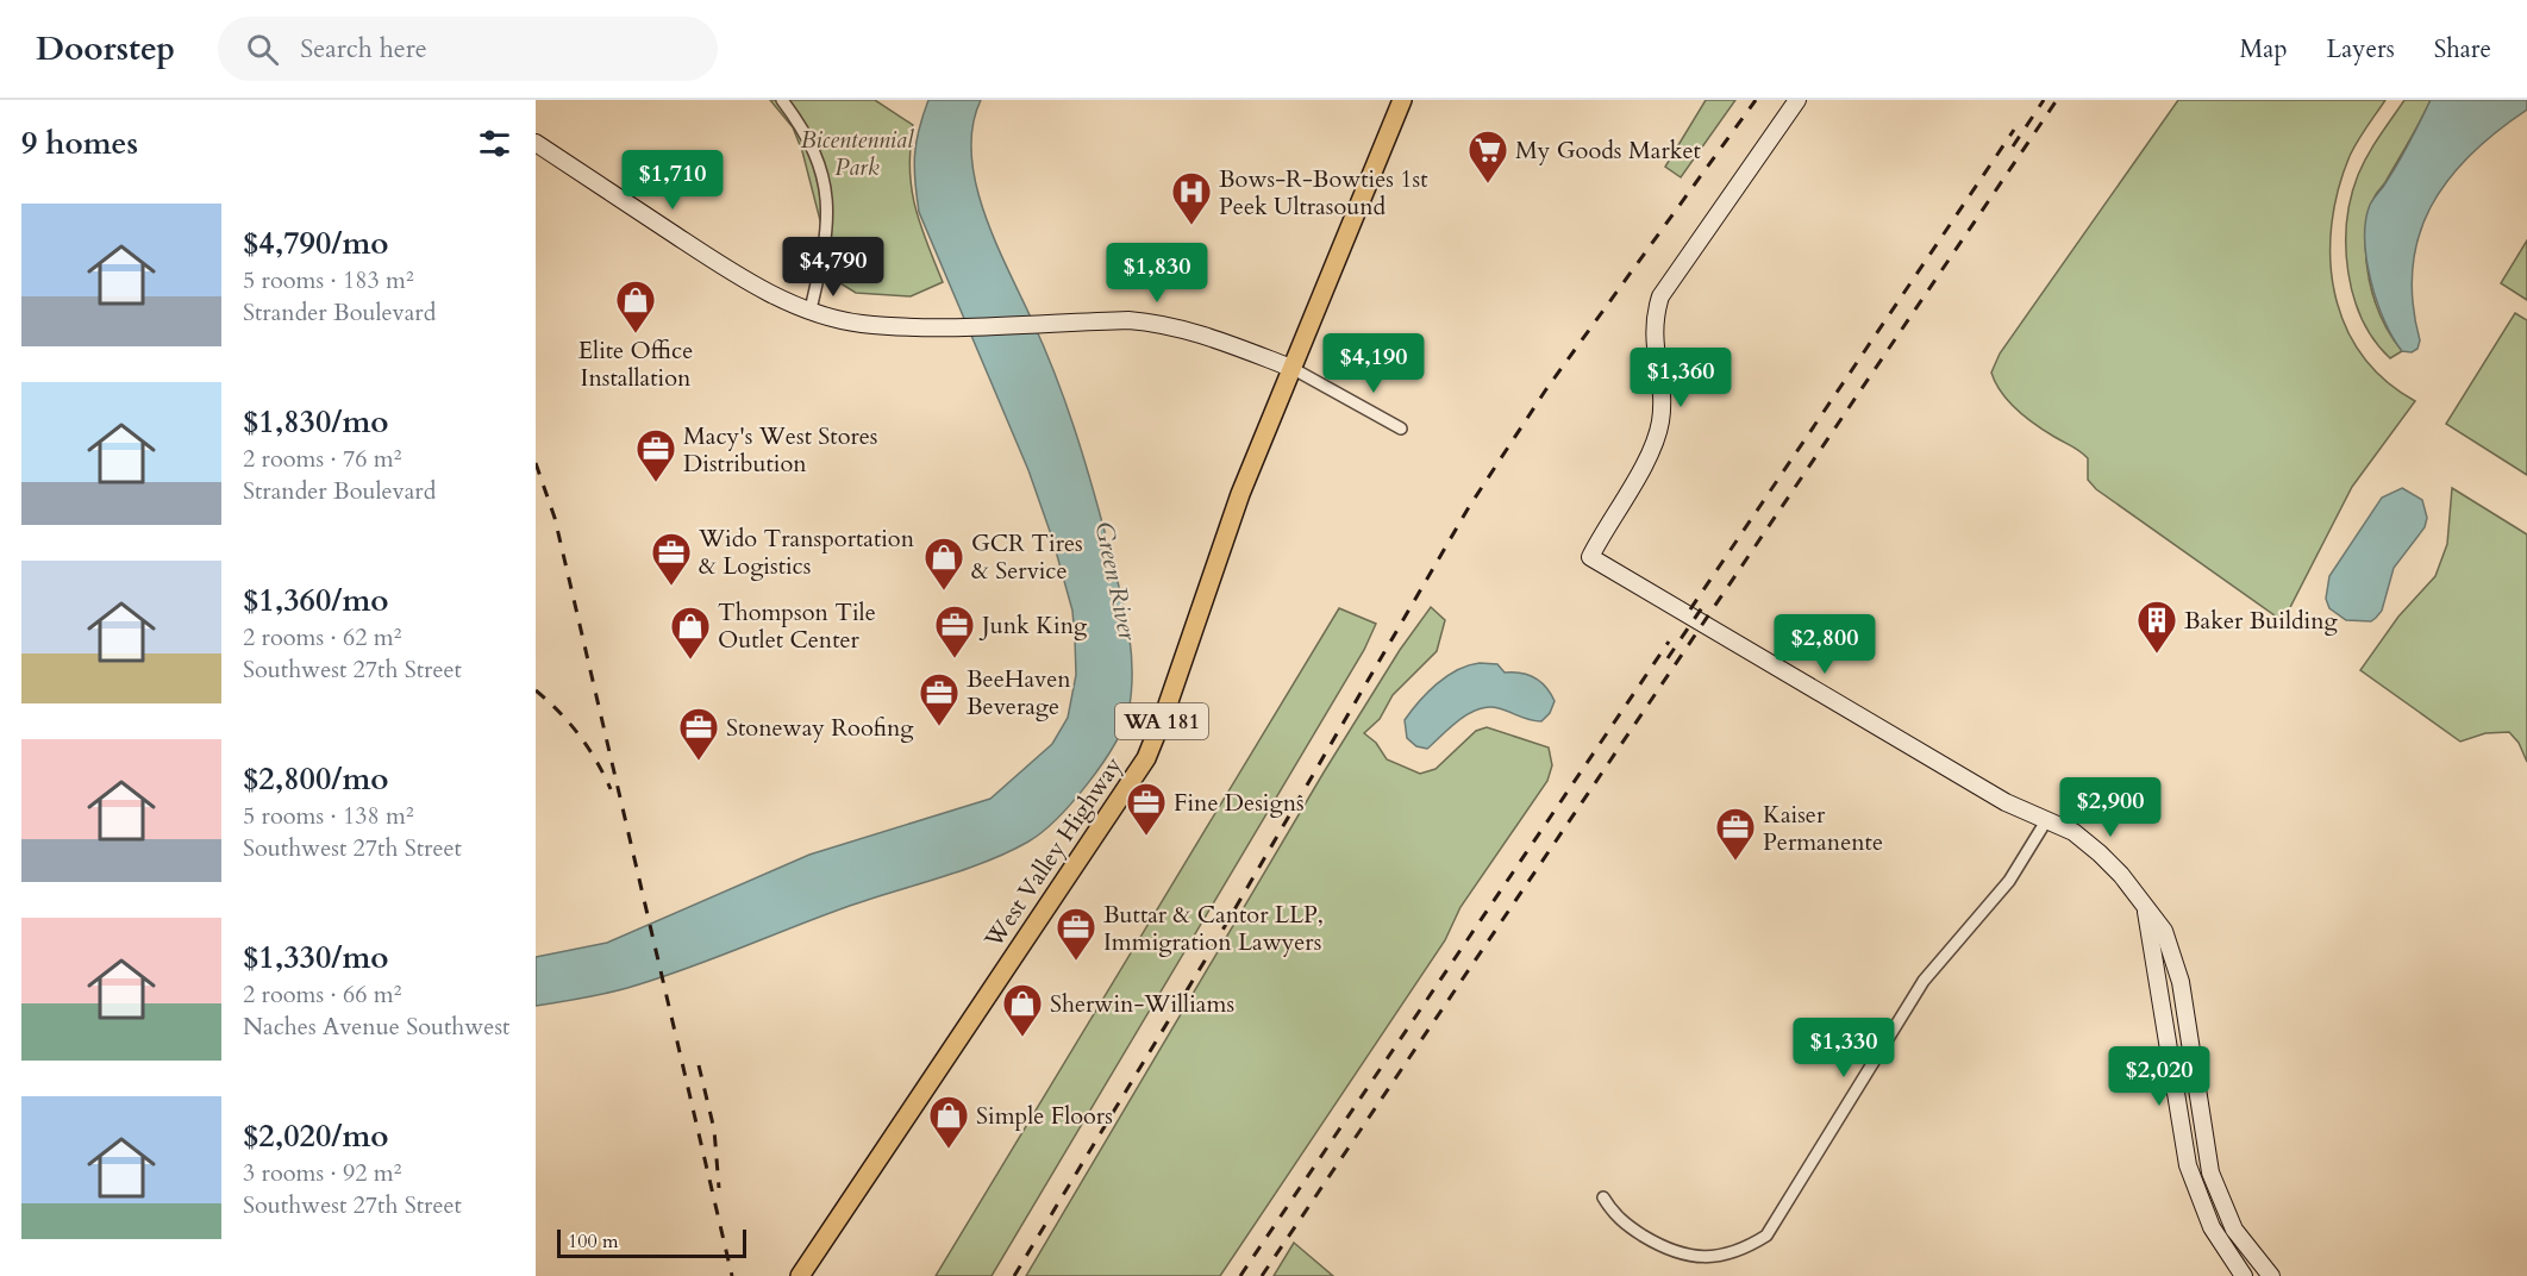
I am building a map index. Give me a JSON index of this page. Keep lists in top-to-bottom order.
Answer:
{
  "streets": {
    "main road": ["WA 181", "West Valley Highway"]
  },
  "water": ["Green River"],
  "parks": ["Bicentennial Park"],
  "places": {
    "supermarket": ["My Goods Market"],
    "hospital": ["Bows-R-Bowties 1st Peek Ultrasound"],
    "shop": [
      "Elite Office Installation",
      "GCR Tires & Service",
      "Thompson Tile Outlet Center",
      "Sherwin-Williams",
      "Simple Floors"
    ],
    "office": [
      "Macy's West Stores Distribution",
      "Wido Transportation & Logistics",
      "Junk King",
      "BeeHaven Beverage",
      "Stoneway Roofing",
      "Fine Designs",
      "Kaiser Permanente",
      "Buttar & Cantor LLP, Immigration Lawyers"
    ],
    "building": ["Baker Building"]
  },
  "scale_bar": "100 m",
  "page": {
    "header": "Doorstep",
    "search": "Search here",
    "nav": ["Map", "Layers", "Share"],
    "heading": "9 homes",
    "price": [
      "$1,710",
      "$4,790",
      "$1,830",
      "$4,190",
      "$1,360",
      "$2,800",
      "$2,900",
      "$1,330",
      "$2,020"
    ],
    "list": [
      {
        "name": "$4,790/mo",
        "note": "5 rooms · 183 m² · Strander Boulevard"
      },
      {
        "name": "$1,830/mo",
        "note": "2 rooms · 76 m² · Strander Boulevard"
      },
      {
        "name": "$1,360/mo",
        "note": "2 rooms · 62 m² · Southwest 27th Street"
      },
      {
        "name": "$2,800/mo",
        "note": "5 rooms · 138 m² · Southwest 27th Street"
      },
      {
        "name": "$1,330/mo",
        "note": "2 rooms · 66 m² · Naches Avenue Southwest"
      },
      {
        "name": "$2,020/mo",
        "note": "3 rooms · 92 m² · Southwest 27th Street"
      }
    ],
    "scale": "100 m"
  }
}
